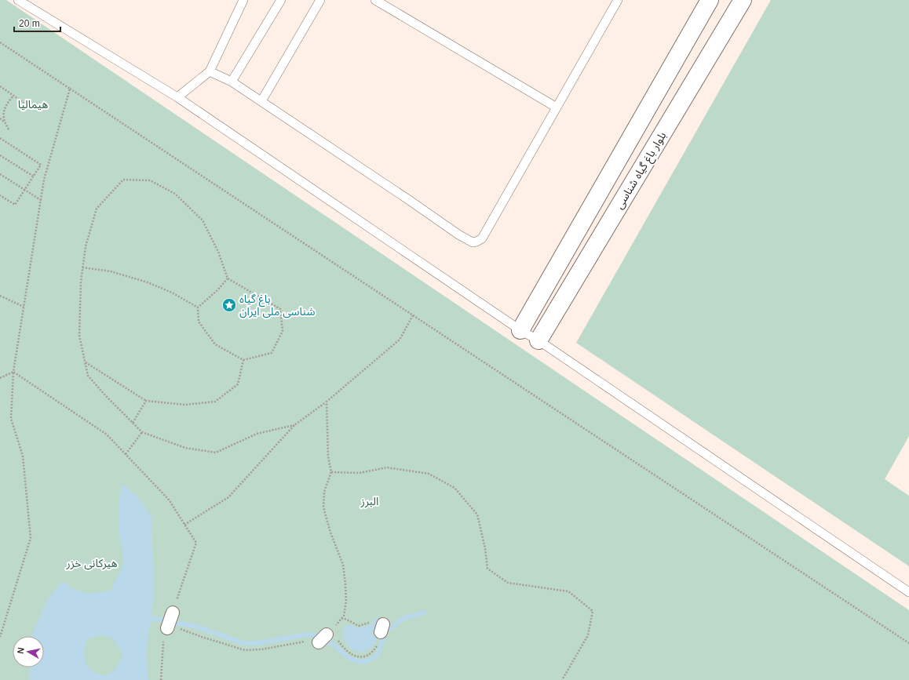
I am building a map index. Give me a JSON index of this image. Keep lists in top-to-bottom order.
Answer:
{
  "streets": {
    "street": ["بلوار باغ گیاه شناسی"]
  },
  "parks": ["هیمالیا", "البرز", "هیرکانی خزر"],
  "places": {
    "place": ["باغ گیاه‌ شناسی ملی ایران"]
  },
  "scale_bar": "20 m",
  "north": "left"
}
